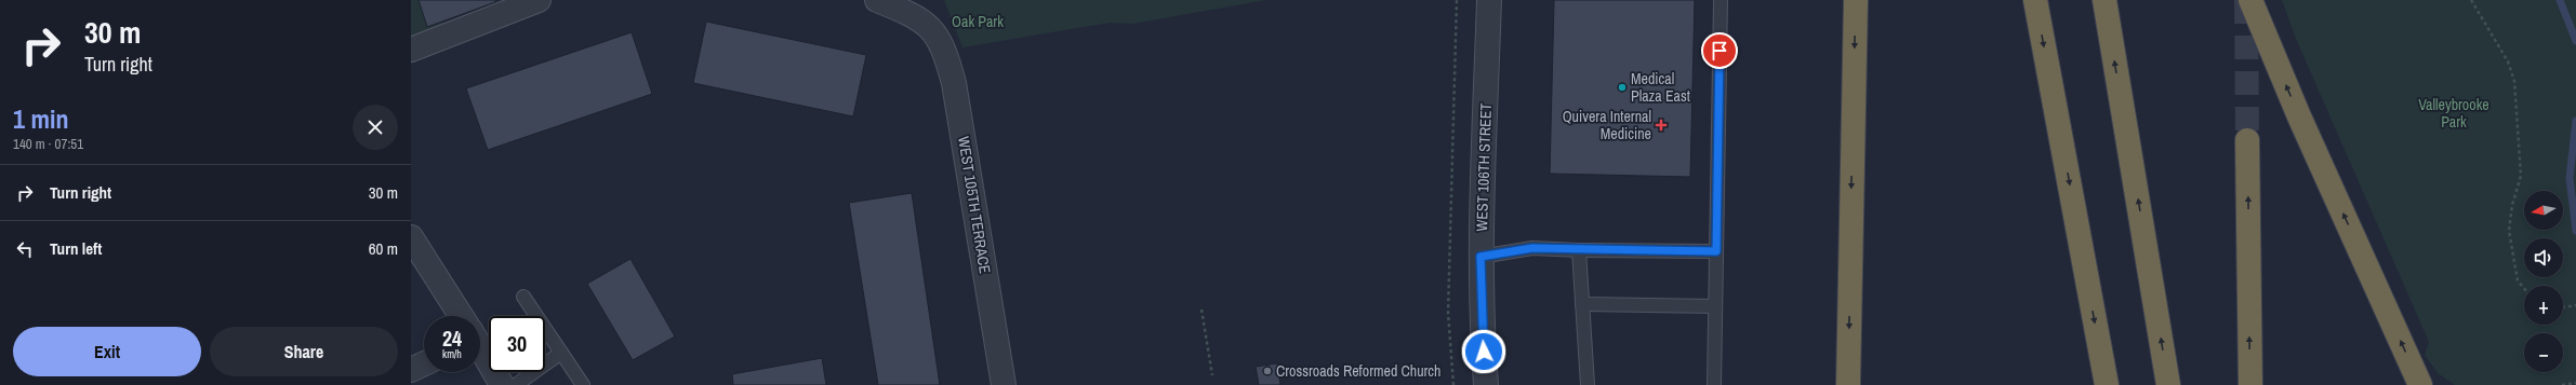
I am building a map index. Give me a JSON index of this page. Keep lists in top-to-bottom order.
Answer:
{
  "streets": {
    "street": ["WEST 106TH STREET", "WEST 105TH TERRACE"]
  },
  "parks": ["Oak Park", "Valleybrooke Park"],
  "places": {
    "other": ["Medical Plaza East", "Crossroads Reformed Church"],
    "health": ["Quivera Internal Medicine"]
  },
  "north": "left",
  "page": {
    "turn": ["30 m", "Turn right"],
    "heading": ["1 min", "140 m · 07:51"],
    "list": [
      {
        "name": "Turn right",
        "value": "30 m"
      },
      {
        "name": "Turn left",
        "value": "60 m"
      }
    ],
    "map_buttons": ["+", "−"],
    "speed": "24 km/h",
    "limit": "30",
    "buttons": ["Exit", "Share"]
  }
}
